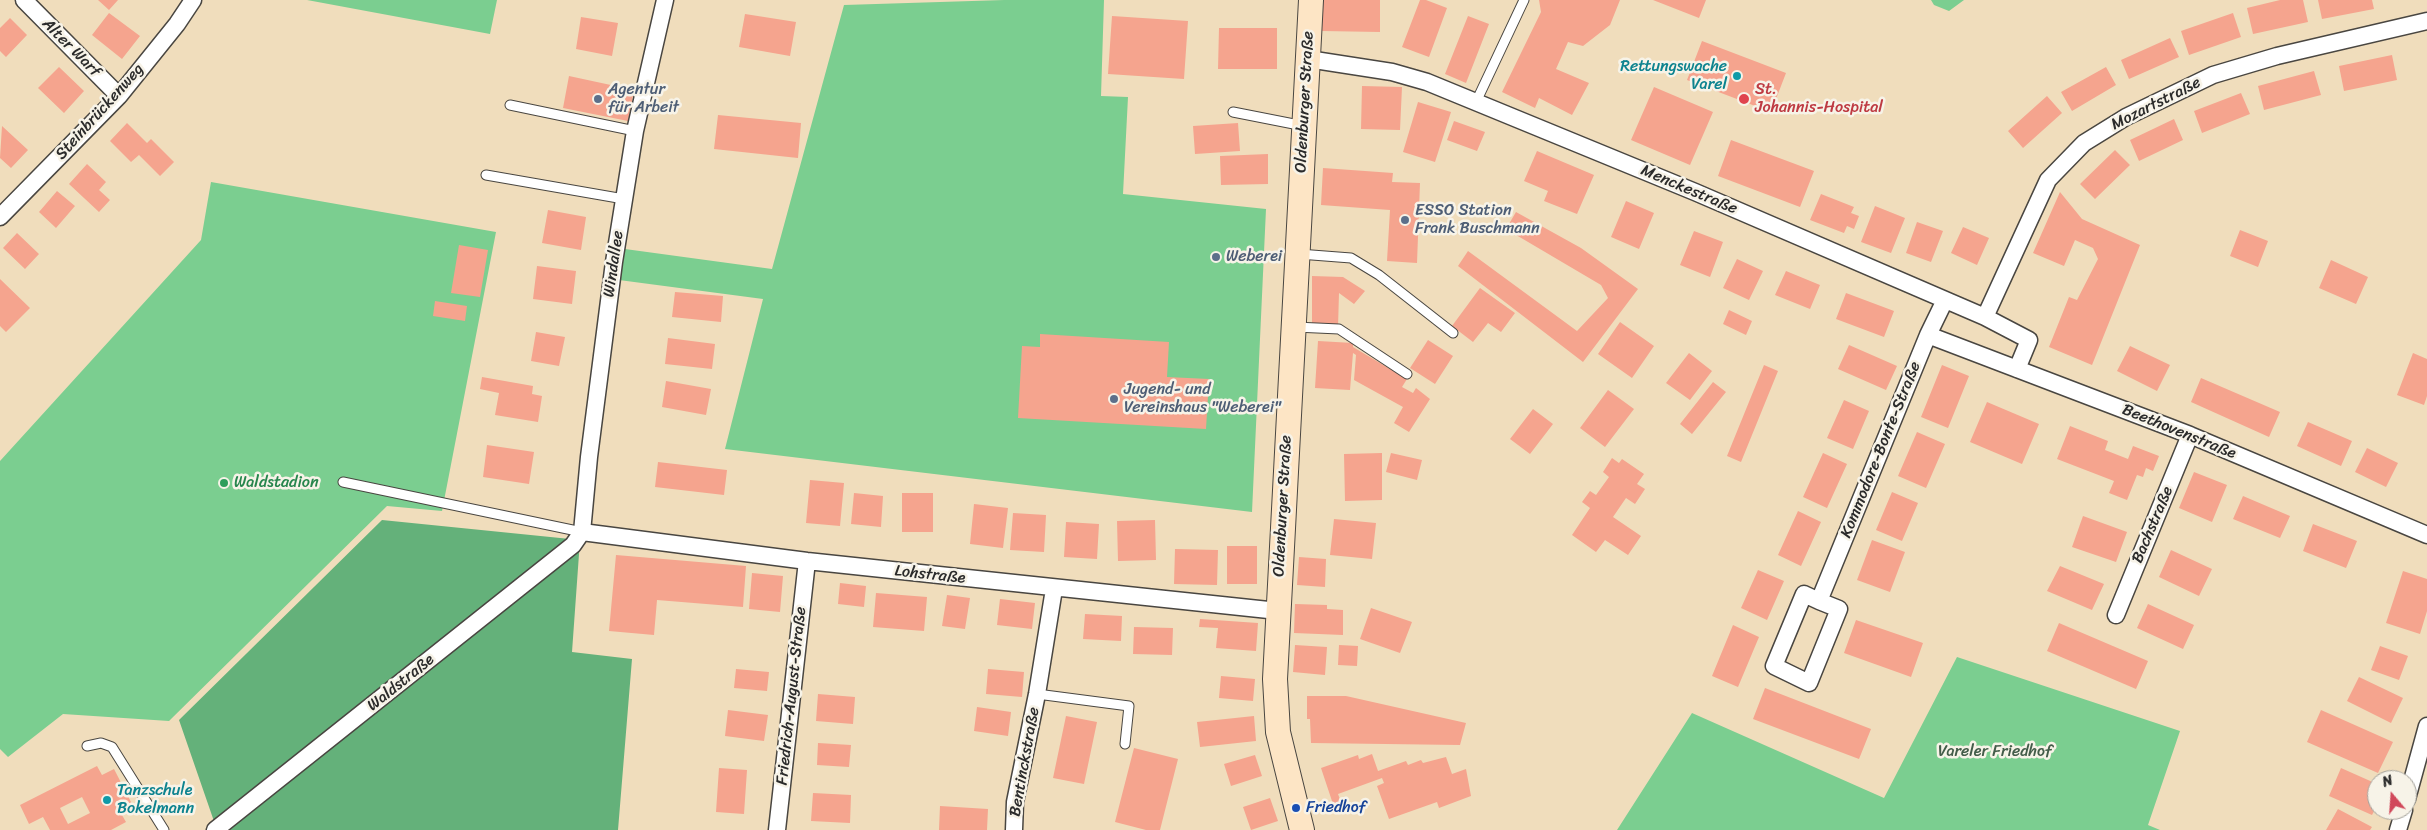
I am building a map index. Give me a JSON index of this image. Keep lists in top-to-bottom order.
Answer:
{
  "streets": {
    "main road": ["Oldenburger Straße"],
    "street": [
      "Alter Warf",
      "Mozartstraße",
      "Steinbrückenweg",
      "Menckestraße",
      "Windallee",
      "Beethovenstraße",
      "Kommodore-Bonte-Straße",
      "Bachstraße",
      "Lohstraße",
      "Waldstraße",
      "Friedrich-August-Straße",
      "Bentinckstraße"
    ]
  },
  "crossings": [
    ["Alter Warf", "Steinbrückenweg"],
    ["Oldenburger Straße", "Menckestraße"],
    ["Oldenburger Straße", "Lohstraße"],
    ["Mozartstraße", "Menckestraße"],
    ["Menckestraße", "Beethovenstraße"],
    ["Menckestraße", "Kommodore-Bonte-Straße"],
    ["Windallee", "Lohstraße"],
    ["Windallee", "Waldstraße"],
    ["Beethovenstraße", "Kommodore-Bonte-Straße"],
    ["Beethovenstraße", "Bachstraße"],
    ["Lohstraße", "Waldstraße"],
    ["Lohstraße", "Friedrich-August-Straße"],
    ["Lohstraße", "Bentinckstraße"]
  ],
  "parks": ["Vareler Friedhof"],
  "places": [
    "Rettungswache Varel",
    "Agentur für Arbeit",
    "St. Johannis-Hospital",
    "ESSO Station Frank Buschmann",
    "Weberei",
    "Jugend- und Vereinshaus \"Weberei\"",
    "Waldstadion",
    "Tanzschule Bokelmann",
    "Friedhof"
  ],
  "north": "top"
}
